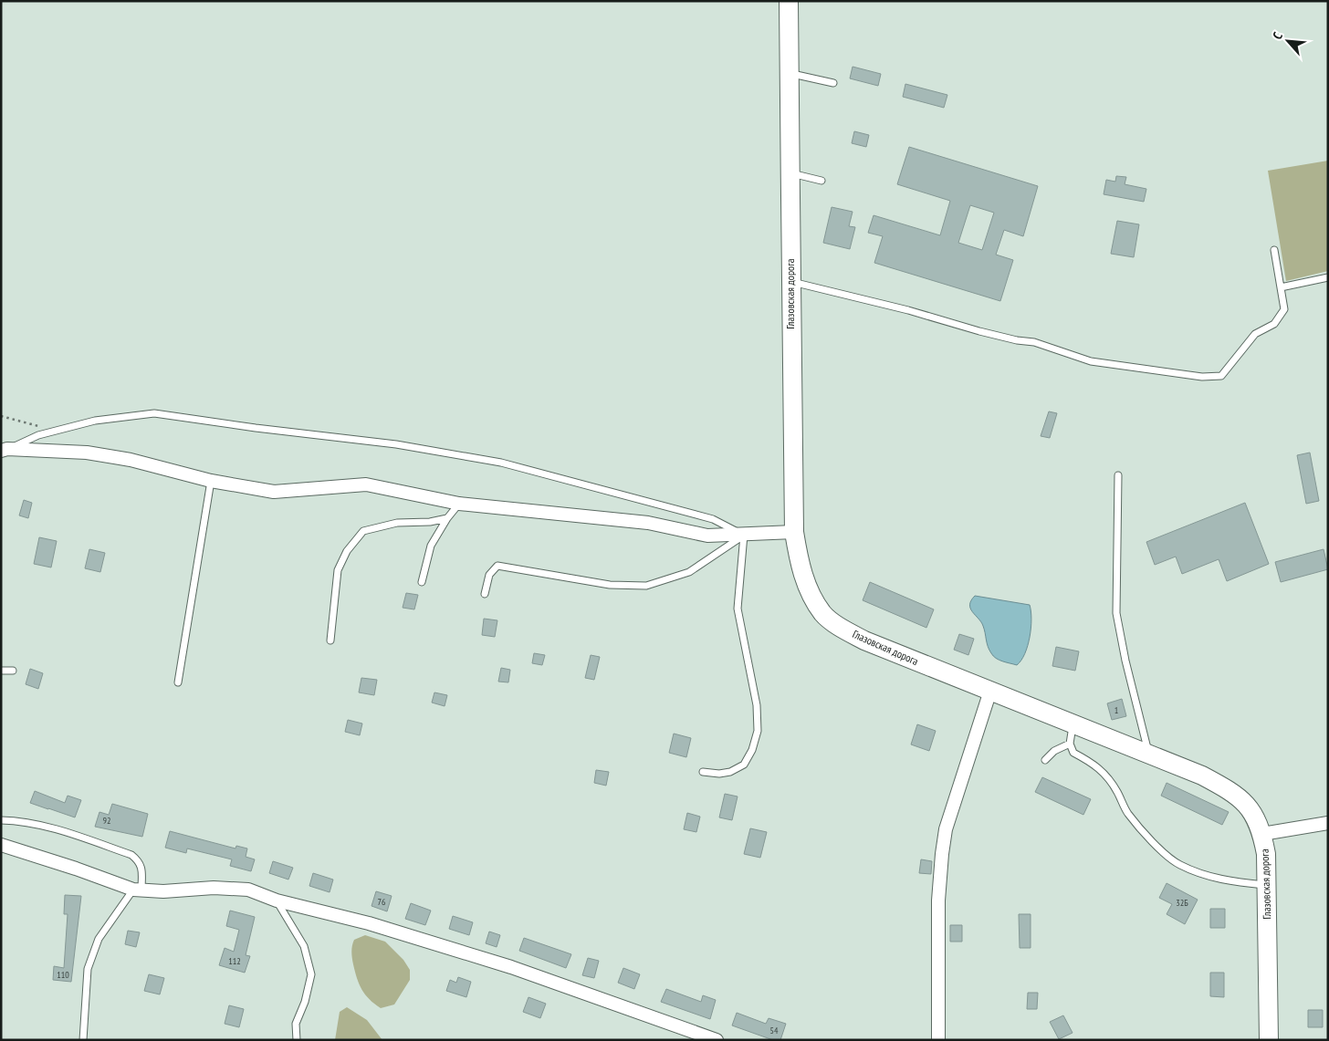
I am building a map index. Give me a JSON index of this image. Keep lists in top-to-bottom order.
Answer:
{
  "streets": {
    "street": ["Глазовская дорога"]
  },
  "house_numbers": [
    "1",
    "92",
    "76",
    "32Б",
    "112",
    "110",
    "54"
  ],
  "north": "top left"
}
